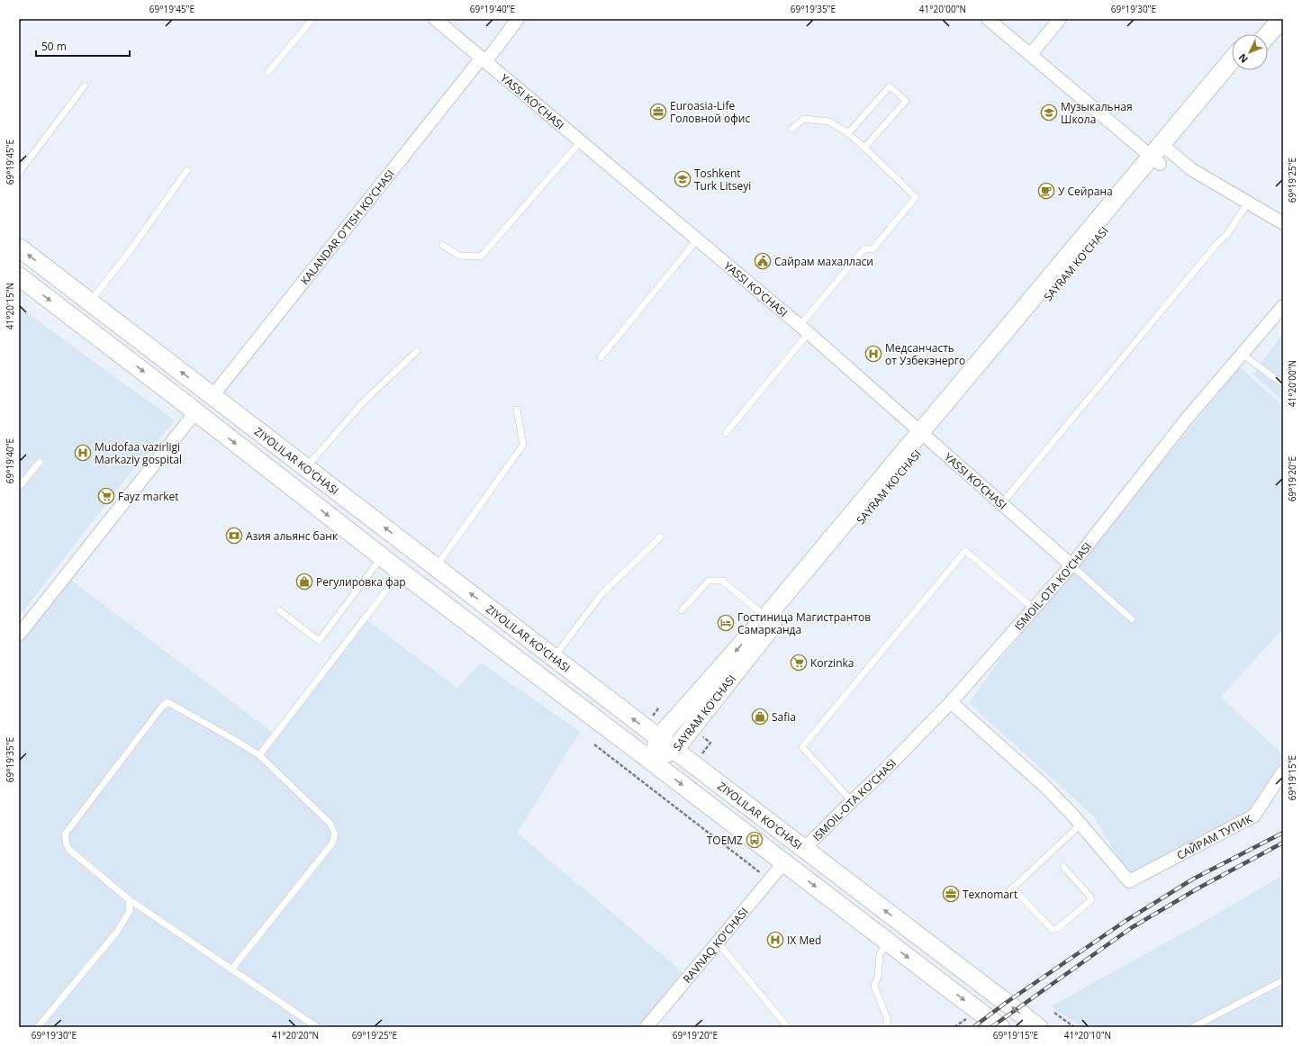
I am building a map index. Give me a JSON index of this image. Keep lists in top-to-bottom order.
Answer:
{
  "streets": {
    "main road": ["SAYRAM KO'CHASI", "ZIYOLILAR KO'CHASI"],
    "street": [
      "YASSI KO'CHASI",
      "KALANDAR O'TISH KO'CHASI",
      "ISMOIL-OTA KO'CHASI",
      "САЙРАМ ТУПИК",
      "RAVNAQ KO'CHASI"
    ]
  },
  "crossings": [
    ["YASSI KO'CHASI", "KALANDAR O'TISH KO'CHASI"],
    ["YASSI KO'CHASI", "SAYRAM KO'CHASI"],
    ["YASSI KO'CHASI", "ISMOIL-OTA KO'CHASI"],
    ["KALANDAR O'TISH KO'CHASI", "ZIYOLILAR KO'CHASI"],
    ["SAYRAM KO'CHASI", "ZIYOLILAR KO'CHASI"],
    ["ZIYOLILAR KO'CHASI", "ISMOIL-OTA KO'CHASI"]
  ],
  "places": {
    "office": ["Euroasia-Life Головной офис", "Texnomart"],
    "school or university": ["Музыкальная Школа", "Toshkent Turk Litseyi"],
    "cafe": ["У Сейрана"],
    "public building": ["Сайрам махалласи"],
    "hospital": ["Медсанчасть от Узбекэнерго", "Mudofaa vazirligi Markaziy gospital", "IX Med"],
    "supermarket": ["Fayz market", "Korzinka"],
    "bank": ["Азия альянс банк"],
    "shop": ["Регулировка фар", "Safia"],
    "hotel": ["Гостиница Магистрантов Самарканда"],
    "bus stop": ["TOEMZ"]
  },
  "scale_bar": "50 m",
  "north": "bottom left",
  "coordinates": [
    "69°19'45\"E",
    "69°19'40\"E",
    "69°19'35\"E",
    "41°20'00\"N",
    "69°19'30\"E",
    "69°19'25\"E",
    "41°20'15\"N",
    "69°19'20\"E",
    "69°19'15\"E",
    "41°20'20\"N",
    "41°20'10\"N"
  ]
}
